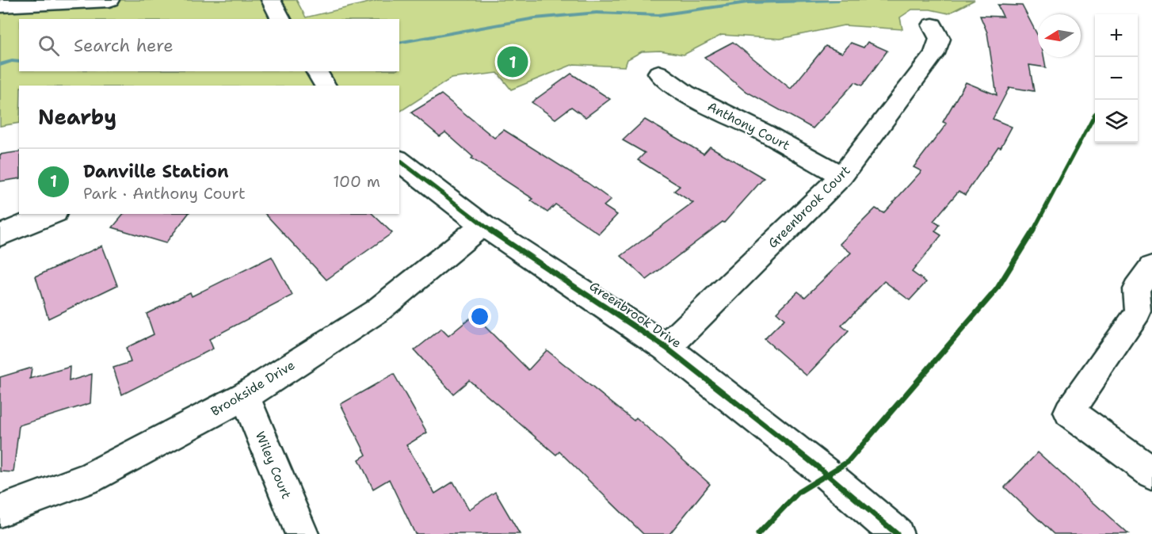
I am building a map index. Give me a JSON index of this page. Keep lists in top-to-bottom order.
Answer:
{
  "streets": {
    "street": [
      "Anthony Court",
      "Greenbrook Court",
      "Greenbrook Drive",
      "Brookside Drive",
      "Wiley Court"
    ]
  },
  "crossings": [
    ["Anthony Court", "Greenbrook Court"],
    ["Greenbrook Court", "Greenbrook Drive"],
    ["Greenbrook Drive", "Brookside Drive"],
    ["Brookside Drive", "Wiley Court"]
  ],
  "north": "left",
  "page": {
    "map_buttons": ["+", "−"],
    "search": "Search here",
    "pins": "1",
    "heading": "Nearby",
    "list": [
      {
        "mark": "1",
        "name": "Danville Station",
        "note": "Park · Anthony Court",
        "value": "100 m"
      }
    ]
  }
}
